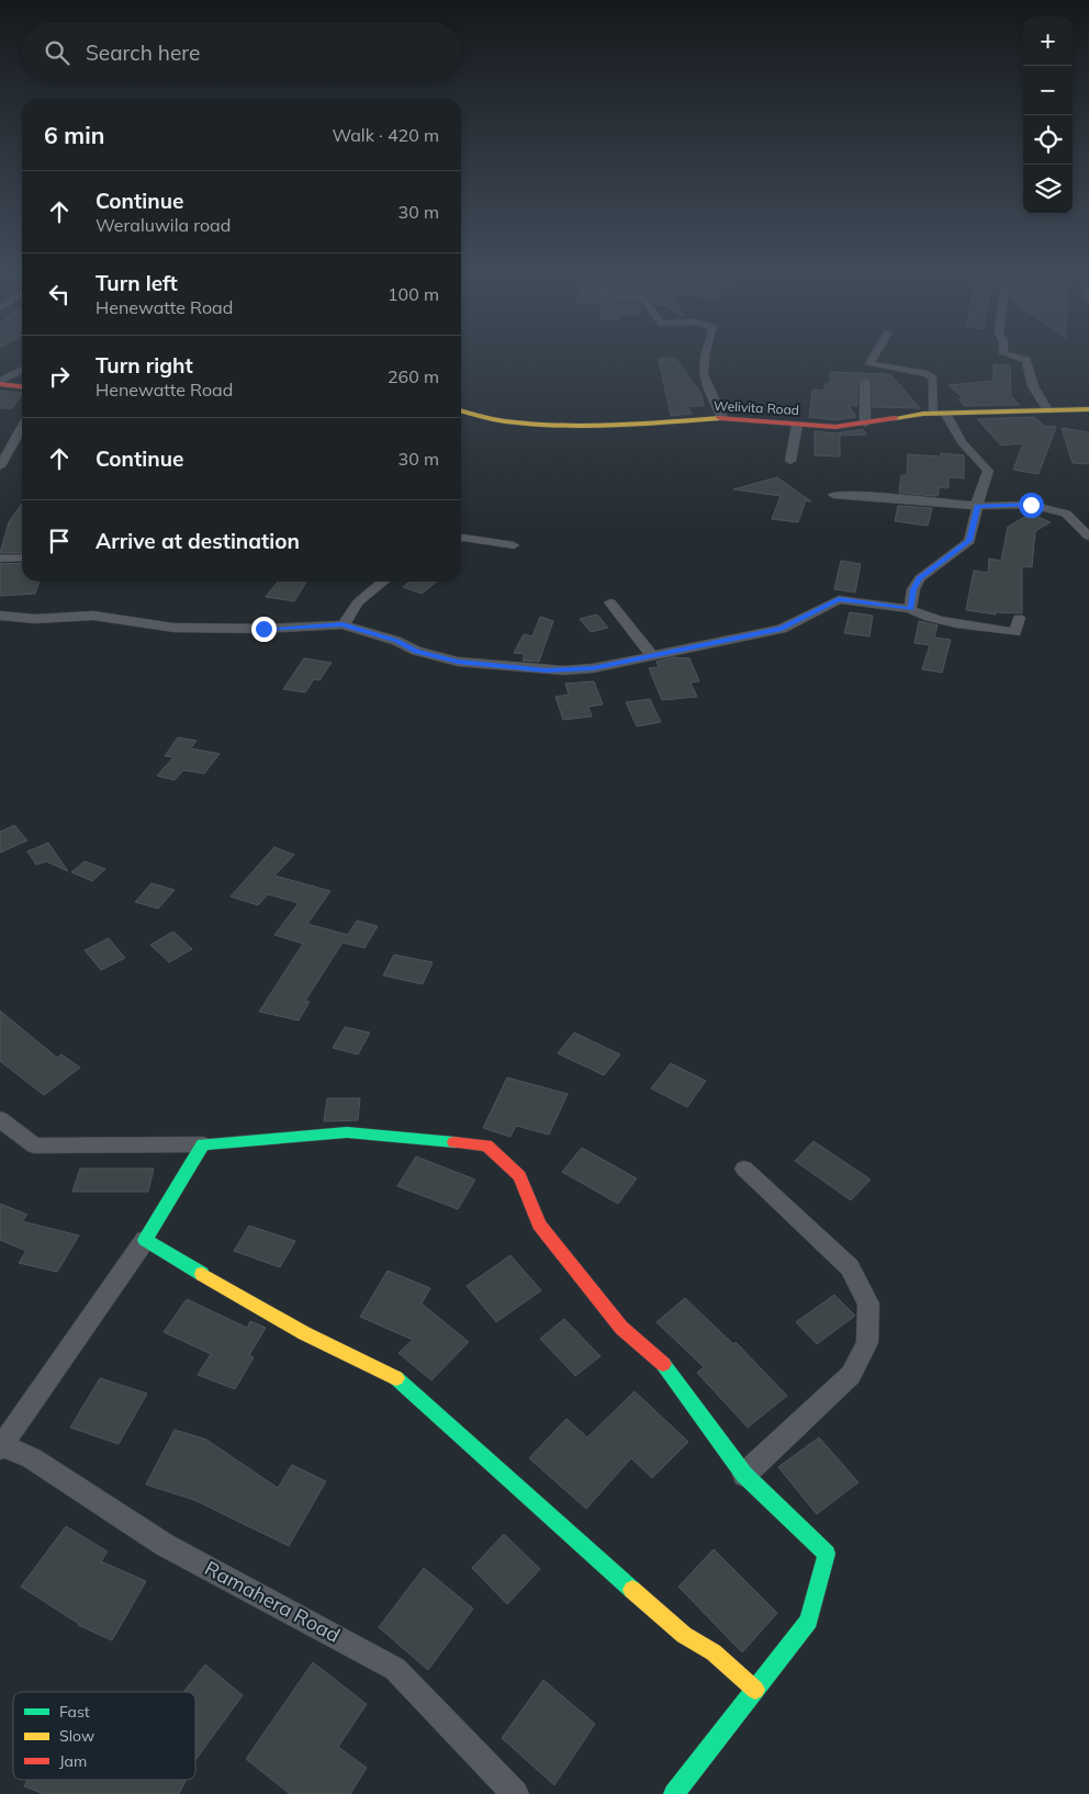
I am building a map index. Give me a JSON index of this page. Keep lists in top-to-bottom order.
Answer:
{
  "streets": {
    "street": ["Welivita Road", "Ramahera Road"]
  },
  "legend": ["Fast", "Slow", "Jam"],
  "page": {
    "map_buttons": ["+", "−"],
    "search": "Search here",
    "heading": ["6 min", "Walk · 420 m"],
    "list": [
      ["Continue", "Weraluwila road", "30 m"],
      ["Turn left", "Henewatte Road", "100 m"],
      ["Turn right", "Henewatte Road", "260 m"],
      ["Continue", "30 m"],
      "Arrive at destination"
    ]
  }
}
